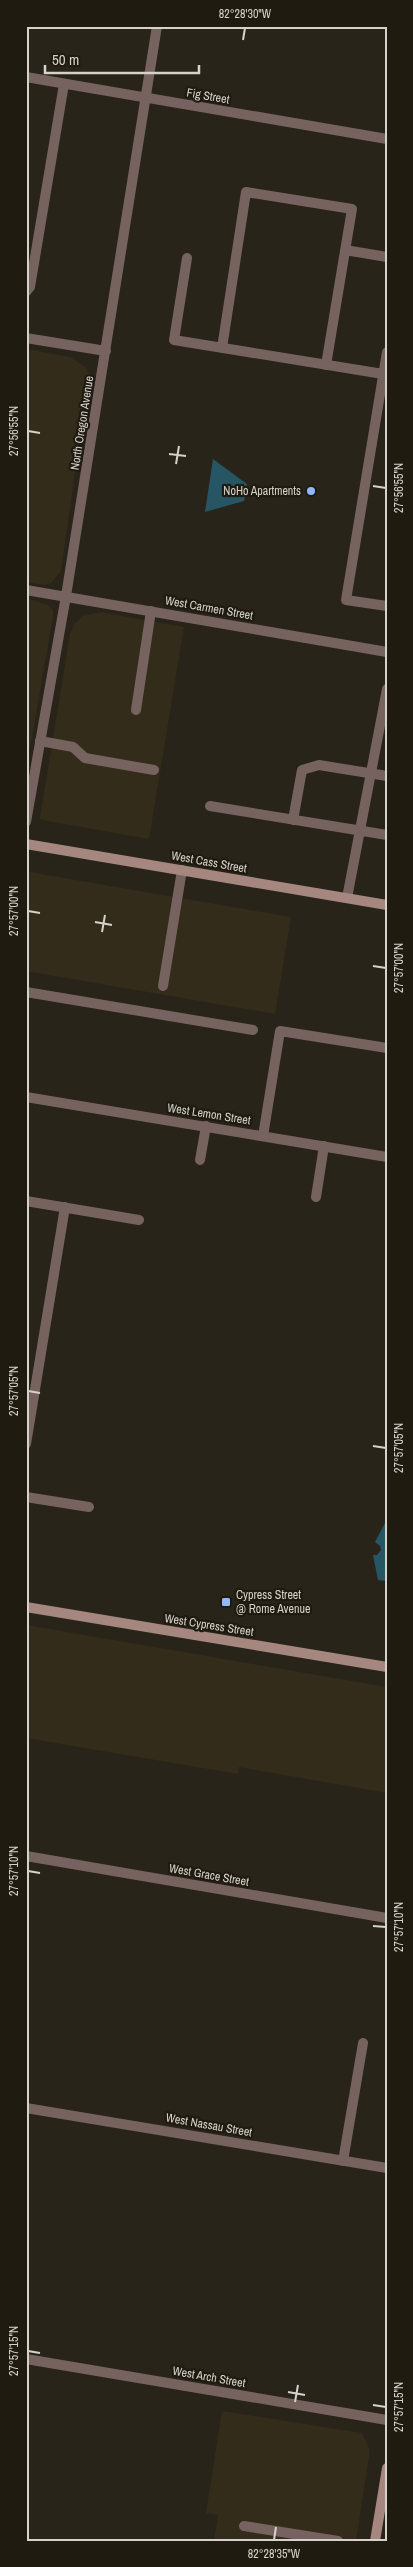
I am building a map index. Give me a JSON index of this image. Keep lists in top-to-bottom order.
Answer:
{
  "streets": {
    "street": [
      "Fig Street",
      "North Oregon Avenue",
      "West Carmen Street",
      "West Cass Street",
      "West Lemon Street",
      "West Cypress Street",
      "West Grace Street",
      "West Nassau Street",
      "West Arch Street"
    ]
  },
  "crossings": [
    ["Fig Street", "North Oregon Avenue"],
    ["North Oregon Avenue", "West Carmen Street"]
  ],
  "places": {
    "other": ["NoHo Apartments"],
    "transit": ["Cypress Street @ Rome Avenue"]
  },
  "scale_bar": "50 m",
  "coordinates": [
    "82°28'30\"W",
    "27°56'55\"N",
    "27°57'00\"N",
    "27°57'05\"N",
    "27°57'10\"N",
    "27°57'15\"N",
    "82°28'35\"W"
  ]
}
